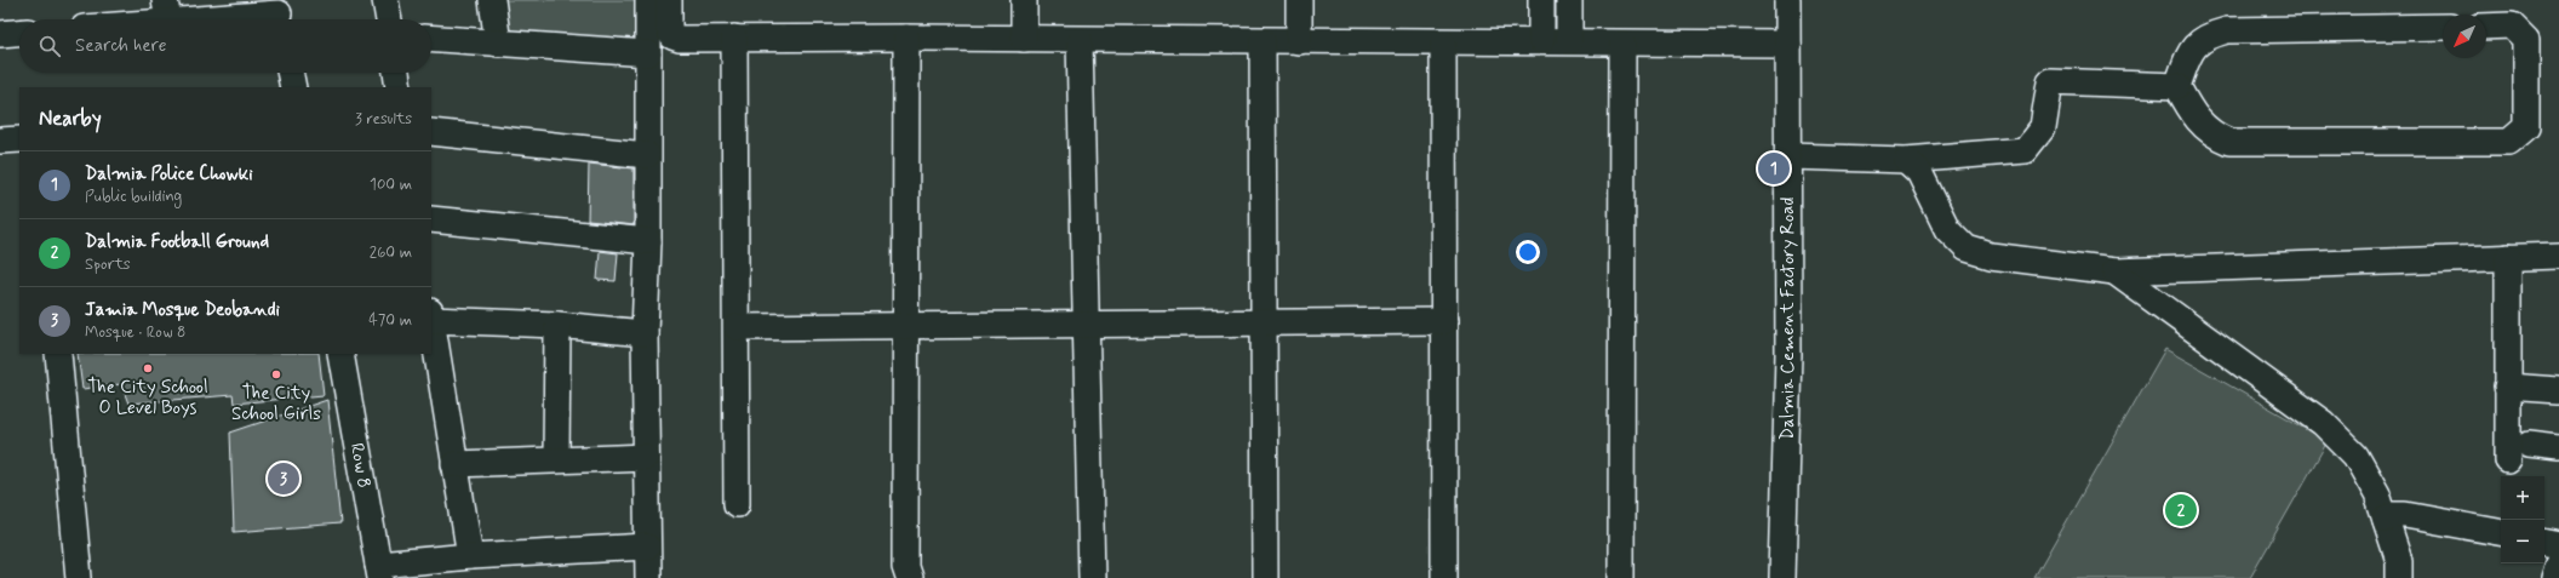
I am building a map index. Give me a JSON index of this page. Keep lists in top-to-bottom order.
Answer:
{
  "streets": {
    "street": ["Dalmia Cement Factory Road", "Row 8"]
  },
  "places": ["The City School O Level Boys", "The City School Girls"],
  "north": "bottom left",
  "page": {
    "search": "Search here",
    "heading": ["Nearby", "3 results"],
    "pins": ["1", "3", "2"],
    "list": [
      {
        "mark": "1",
        "name": "Dalmia Police Chowki",
        "note": "Public building",
        "value": "100 m"
      },
      {
        "mark": "2",
        "name": "Dalmia Football Ground",
        "note": "Sports",
        "value": "260 m"
      },
      {
        "mark": "3",
        "name": "Jamia Mosque Deobandi",
        "note": "Mosque · Row 8",
        "value": "470 m"
      }
    ],
    "map_buttons": ["+", "−"]
  }
}
